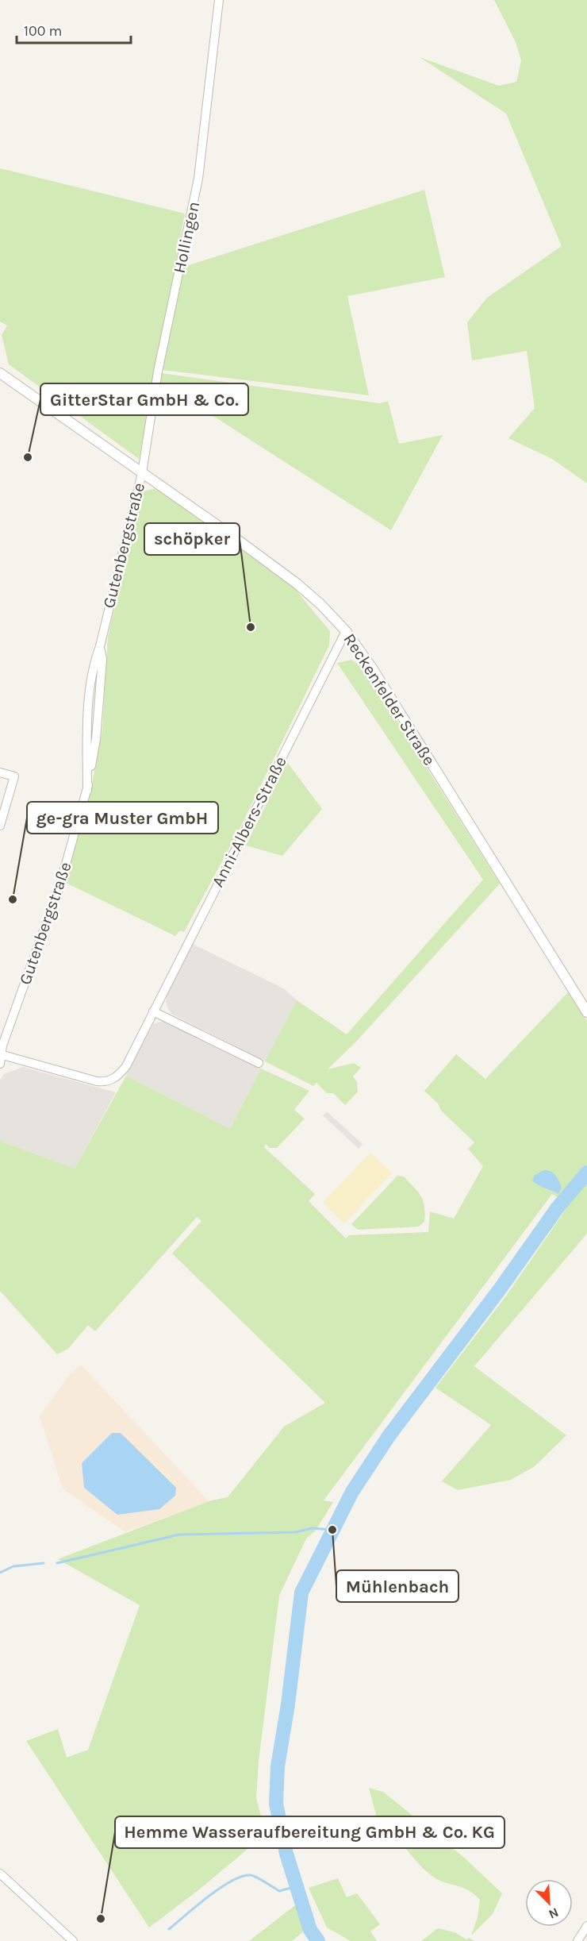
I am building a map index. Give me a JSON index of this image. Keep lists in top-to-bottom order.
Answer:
{
  "streets": {
    "street": [
      "Hollingen",
      "Gutenbergstraße",
      "Reckenfelder Straße",
      "Anni-Albers-Straße"
    ]
  },
  "crossings": [
    ["Hollingen", "Gutenbergstraße"],
    ["Hollingen", "Reckenfelder Straße"],
    ["Gutenbergstraße", "Reckenfelder Straße"],
    ["Gutenbergstraße", "Anni-Albers-Straße"],
    ["Reckenfelder Straße", "Anni-Albers-Straße"]
  ],
  "places": [
    "GitterStar GmbH & Co.",
    "schöpker",
    "ge-gra Muster GmbH",
    "Mühlenbach",
    "Hemme Wasseraufbereitung GmbH & Co. KG"
  ],
  "scale_bar": "100 m",
  "north": "bottom right"
}
